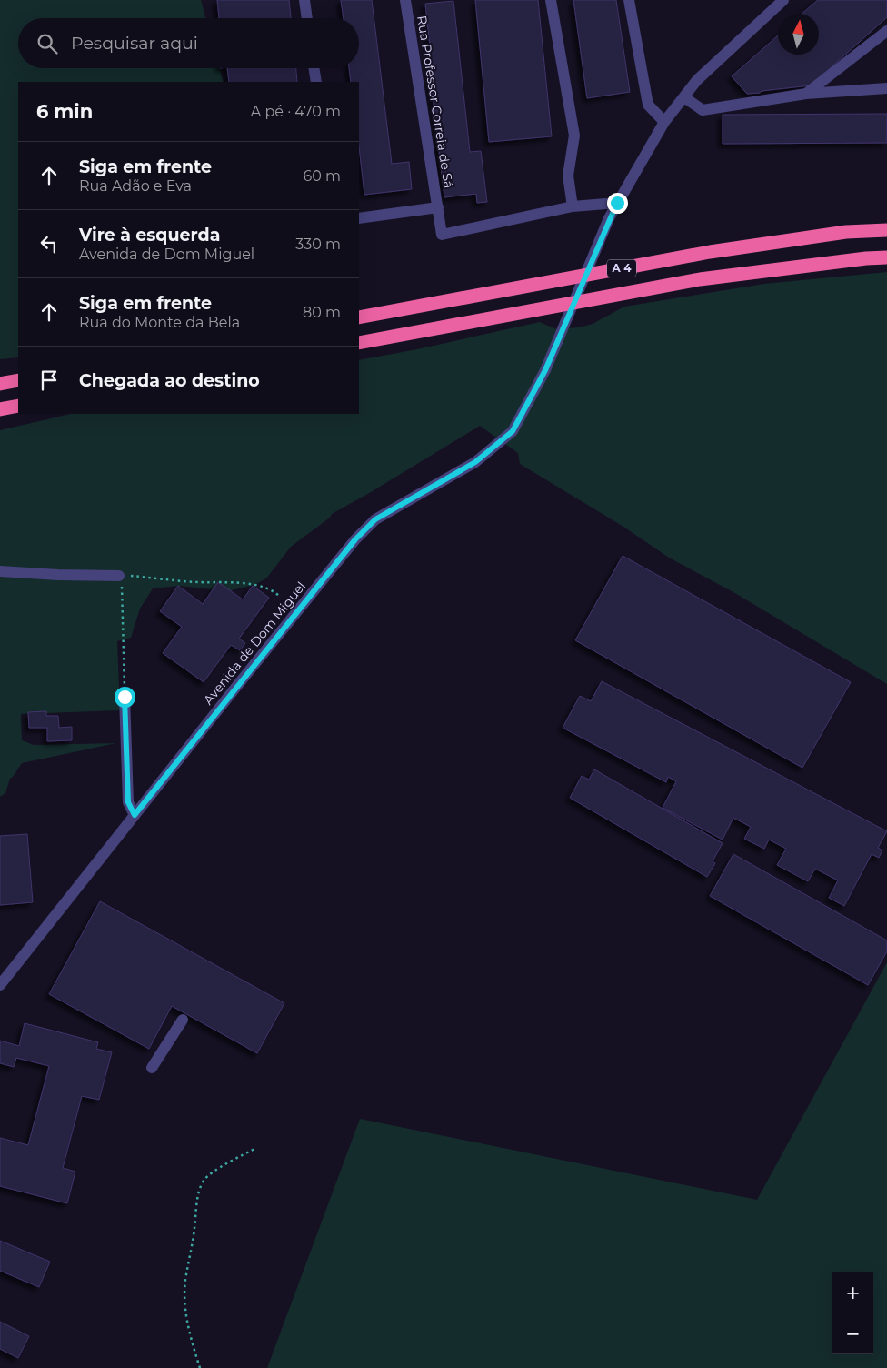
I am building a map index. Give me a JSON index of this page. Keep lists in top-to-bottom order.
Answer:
{
  "streets": {
    "highway": ["A 4"],
    "street": ["Rua Professor Correia de Sá", "Avenida de Dom Miguel"]
  },
  "north": "top",
  "page": {
    "search": "Pesquisar aqui",
    "heading": ["6 min", "A pé · 470 m"],
    "list": [
      ["Siga em frente", "Rua Adão e Eva", "60 m"],
      ["Vire à esquerda", "Avenida de Dom Miguel", "330 m"],
      ["Siga em frente", "Rua do Monte da Bela", "80 m"],
      "Chegada ao destino"
    ],
    "map_buttons": ["+", "−"]
  }
}
